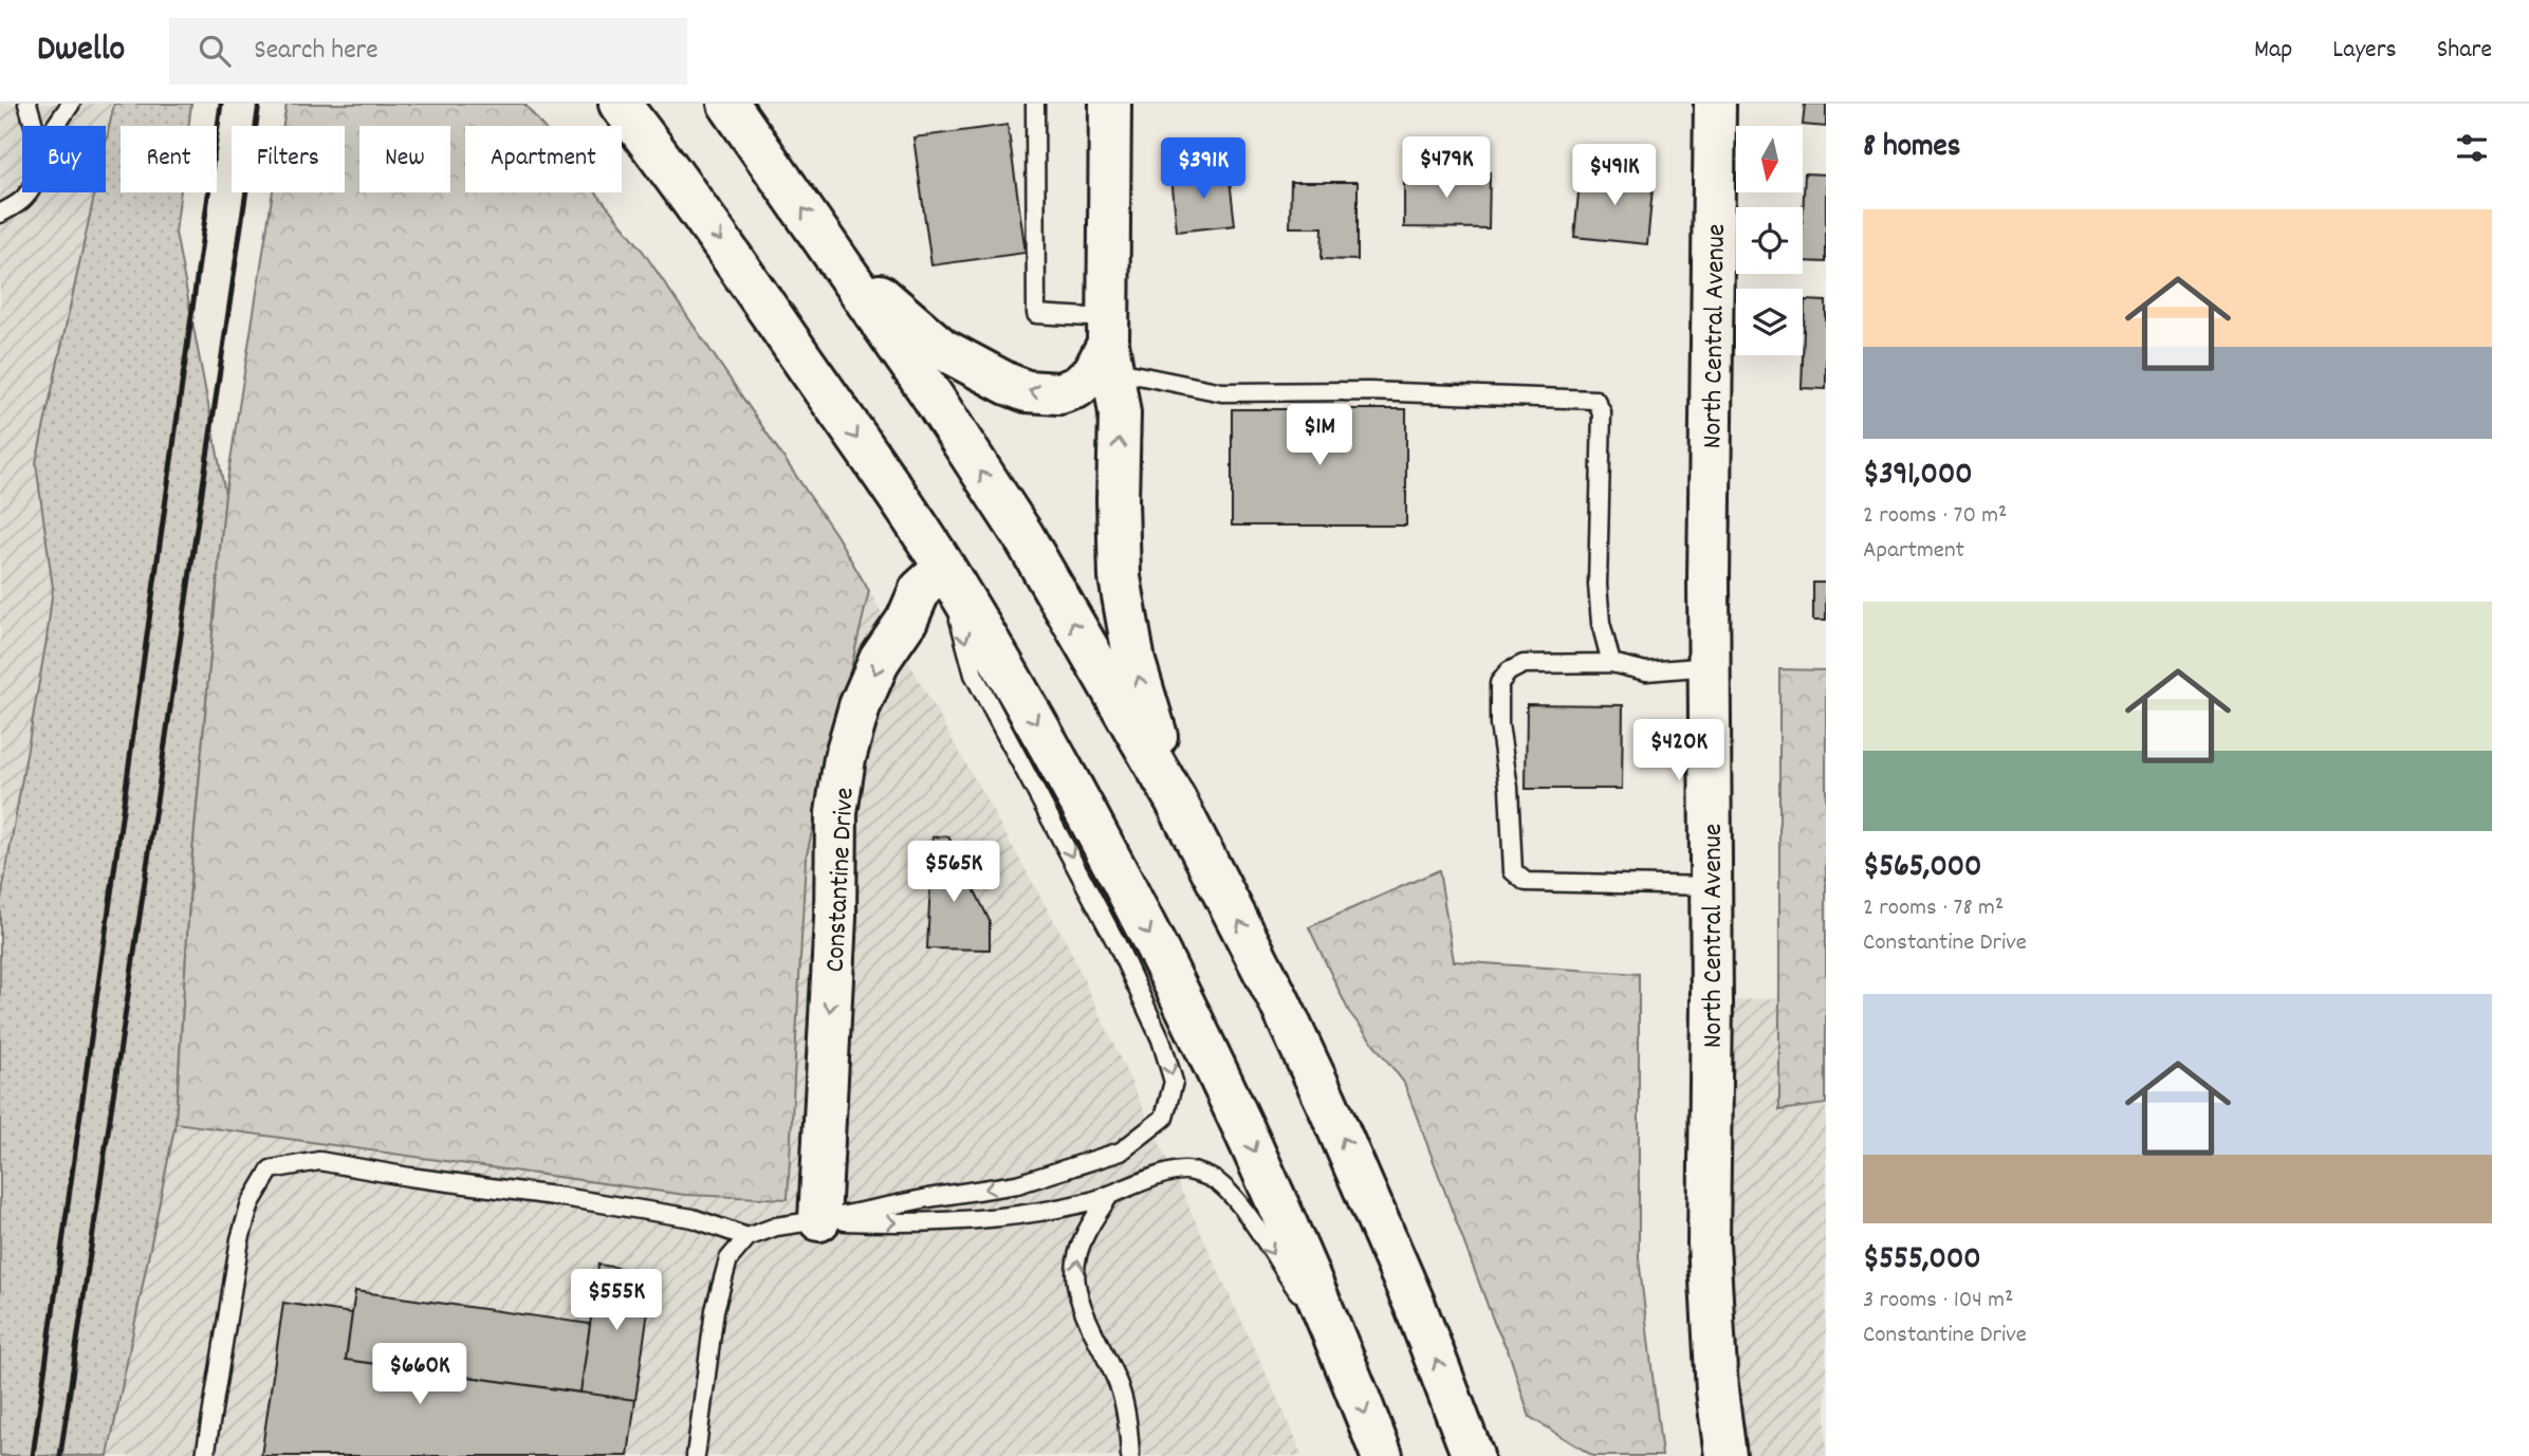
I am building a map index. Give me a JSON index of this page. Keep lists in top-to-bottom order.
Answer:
{
  "streets": {
    "main road": ["North Central Avenue", "Constantine Drive"]
  },
  "one_way": ["Constantine Drive"],
  "north": "bottom",
  "page": {
    "header": "Dwello",
    "search": "Search here",
    "nav": ["Map", "Layers", "Share"],
    "heading": "8 homes",
    "chip": [
      "Buy",
      "Rent",
      "Filters",
      "New",
      "Apartment"
    ],
    "price": [
      "$479K",
      "$391K",
      "$491K",
      "$1M",
      "$420K",
      "$565K",
      "$555K",
      "$660K"
    ],
    "list": [
      {
        "name": "$391,000",
        "note": "2 rooms · 70 m² · Apartment"
      },
      {
        "name": "$565,000",
        "note": "2 rooms · 78 m² · Constantine Drive"
      },
      {
        "name": "$555,000",
        "note": "3 rooms · 104 m² · Constantine Drive"
      }
    ]
  }
}
